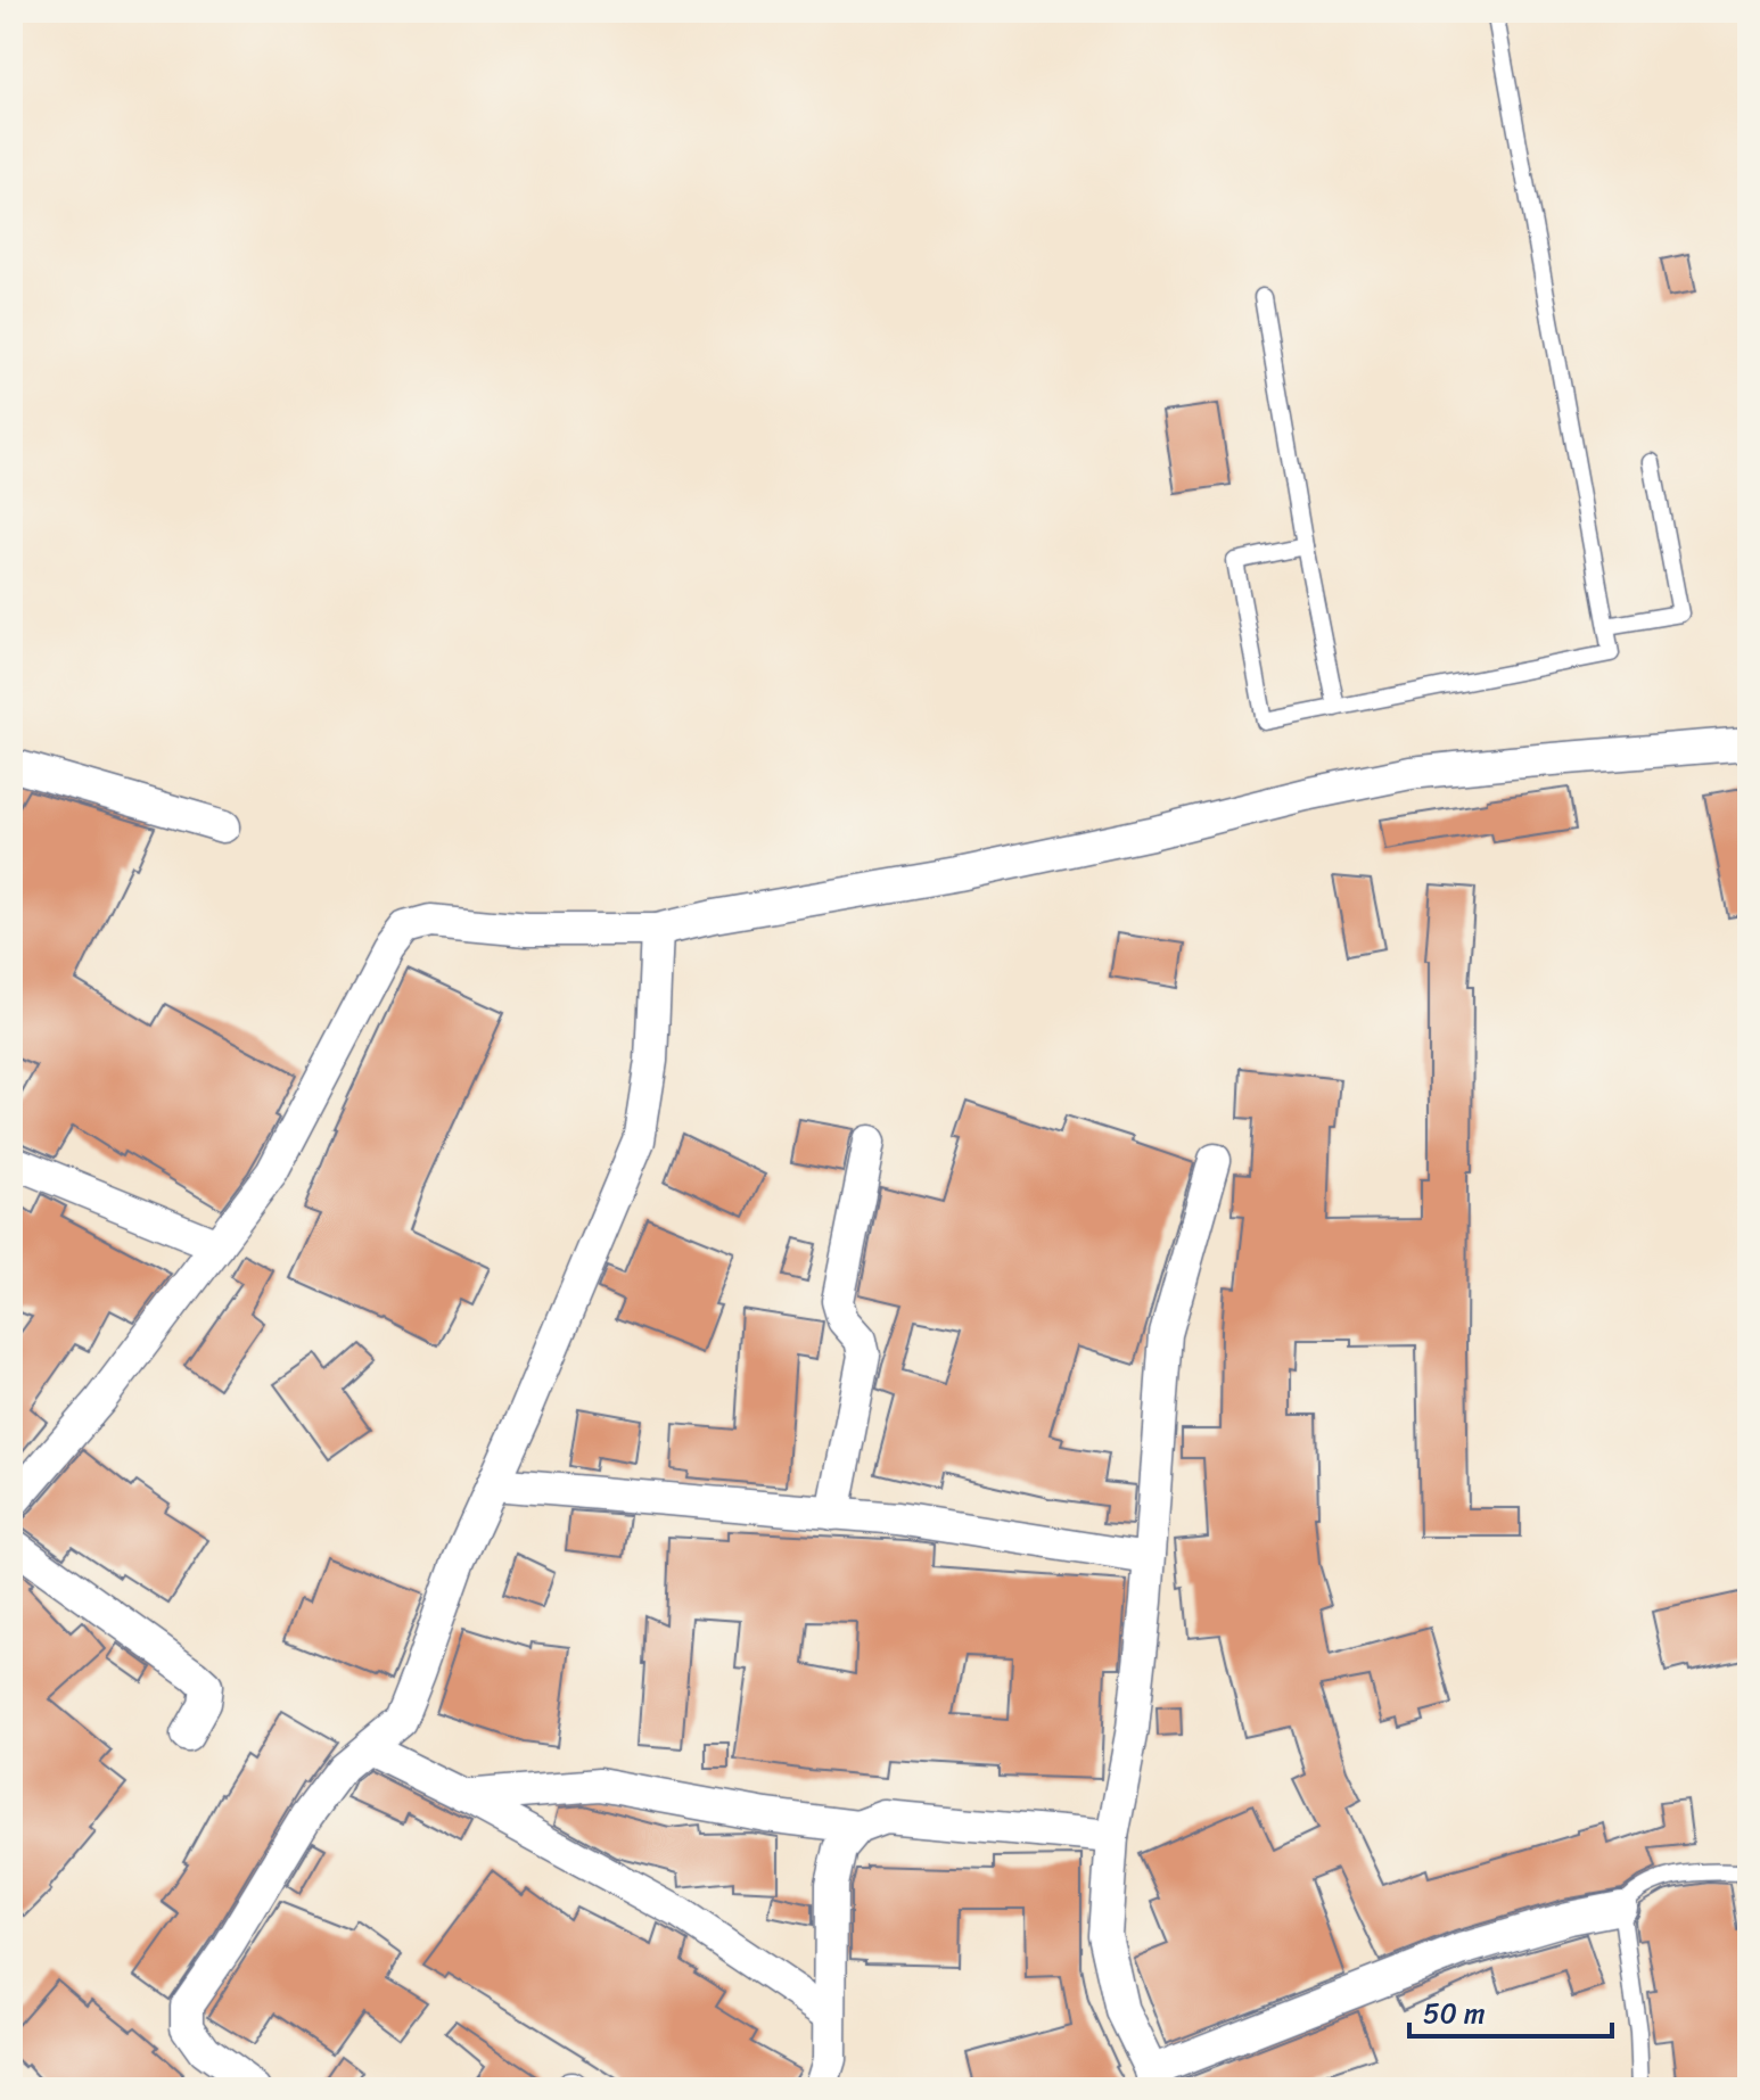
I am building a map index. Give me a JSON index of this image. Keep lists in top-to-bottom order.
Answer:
{
  "scale_bar": "50 m"
}
